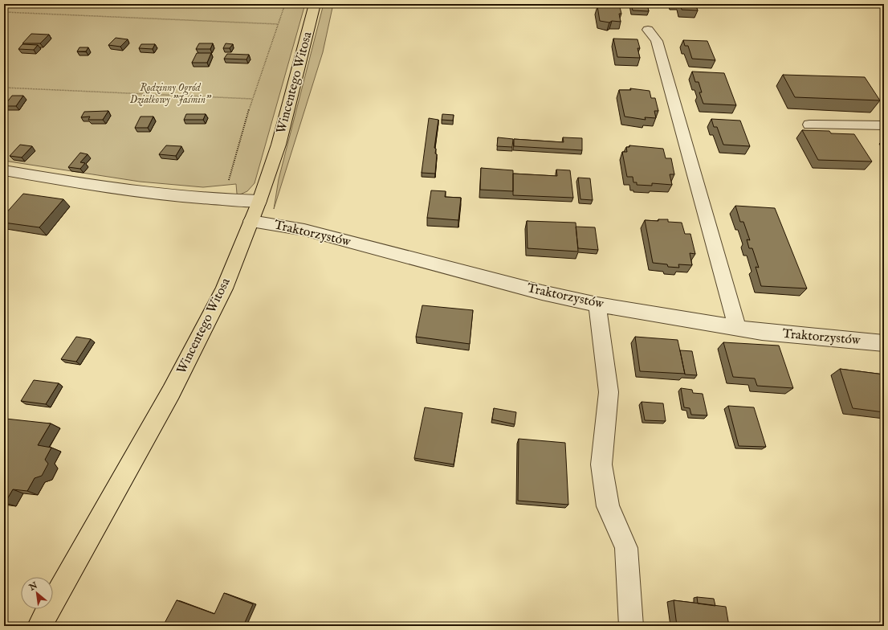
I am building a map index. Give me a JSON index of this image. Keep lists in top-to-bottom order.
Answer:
{
  "streets": {
    "main road": ["Wincentego Witosa"],
    "street": ["Traktorzystów"]
  },
  "crossings": [
    ["Wincentego Witosa", "Traktorzystów"]
  ],
  "parks": ["Rodzinny Ogród Działkowy \"Jaśmin\""],
  "north": "top left"
}
